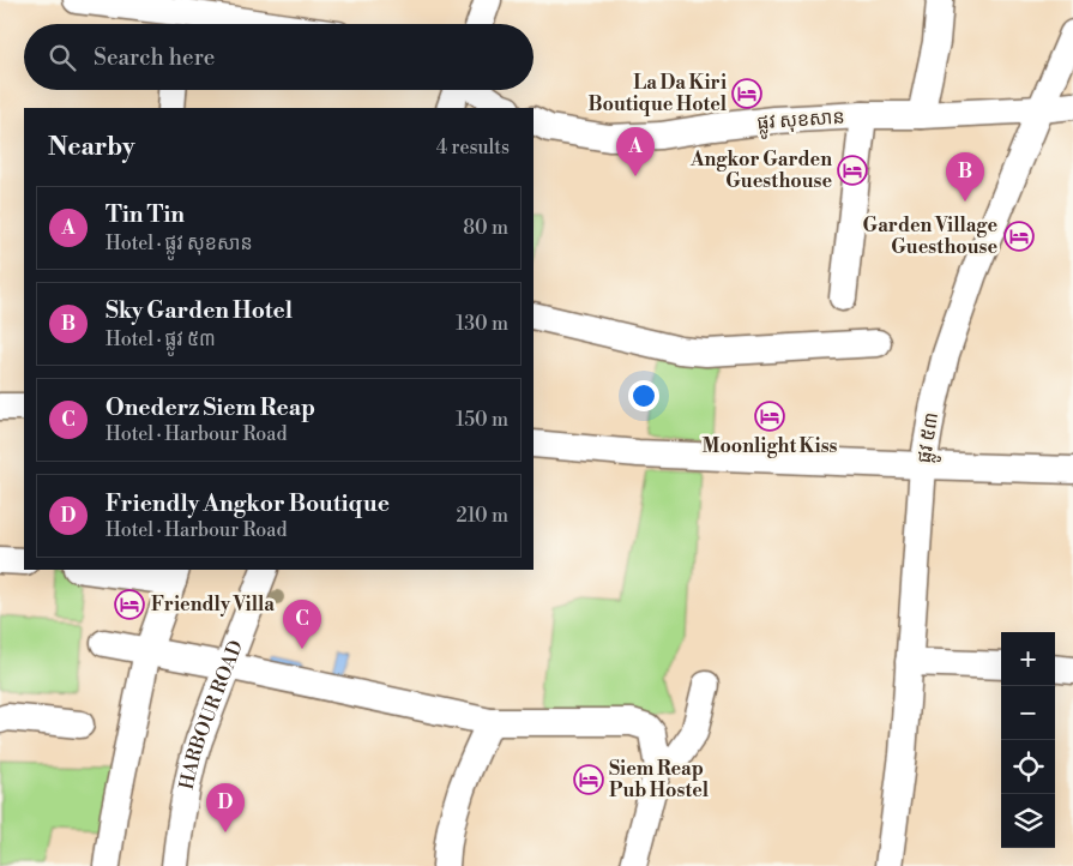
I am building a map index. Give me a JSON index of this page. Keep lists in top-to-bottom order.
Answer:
{
  "streets": {
    "street": ["ផ្លូវ សុខសាន", "ផ្លូវ ៥៣", "HARBOUR ROAD"]
  },
  "crossings": [
    ["ផ្លូវ សុខសាន", "ផ្លូវ ៥៣"]
  ],
  "places": {
    "hotel": [
      "La Da Kiri Boutique Hotel",
      "Angkor Garden Guesthouse",
      "Garden Village Guesthouse",
      "Moonlight Kiss",
      "Friendly Villa",
      "Siem Reap Pub Hostel"
    ]
  },
  "page": {
    "search": "Search here",
    "heading": ["Nearby", "4 results"],
    "pins": [
      "A",
      "B",
      "C",
      "D"
    ],
    "list": [
      {
        "mark": "A",
        "name": "Tin Tin",
        "note": "Hotel · ផ្លូវ សុខសាន",
        "value": "80 m"
      },
      {
        "mark": "B",
        "name": "Sky Garden Hotel",
        "note": "Hotel · ផ្លូវ ៥៣",
        "value": "130 m"
      },
      {
        "mark": "C",
        "name": "Onederz Siem Reap",
        "note": "Hotel · Harbour Road",
        "value": "150 m"
      },
      {
        "mark": "D",
        "name": "Friendly Angkor Boutique",
        "note": "Hotel · Harbour Road",
        "value": "210 m"
      }
    ],
    "map_buttons": ["+", "−"]
  }
}
